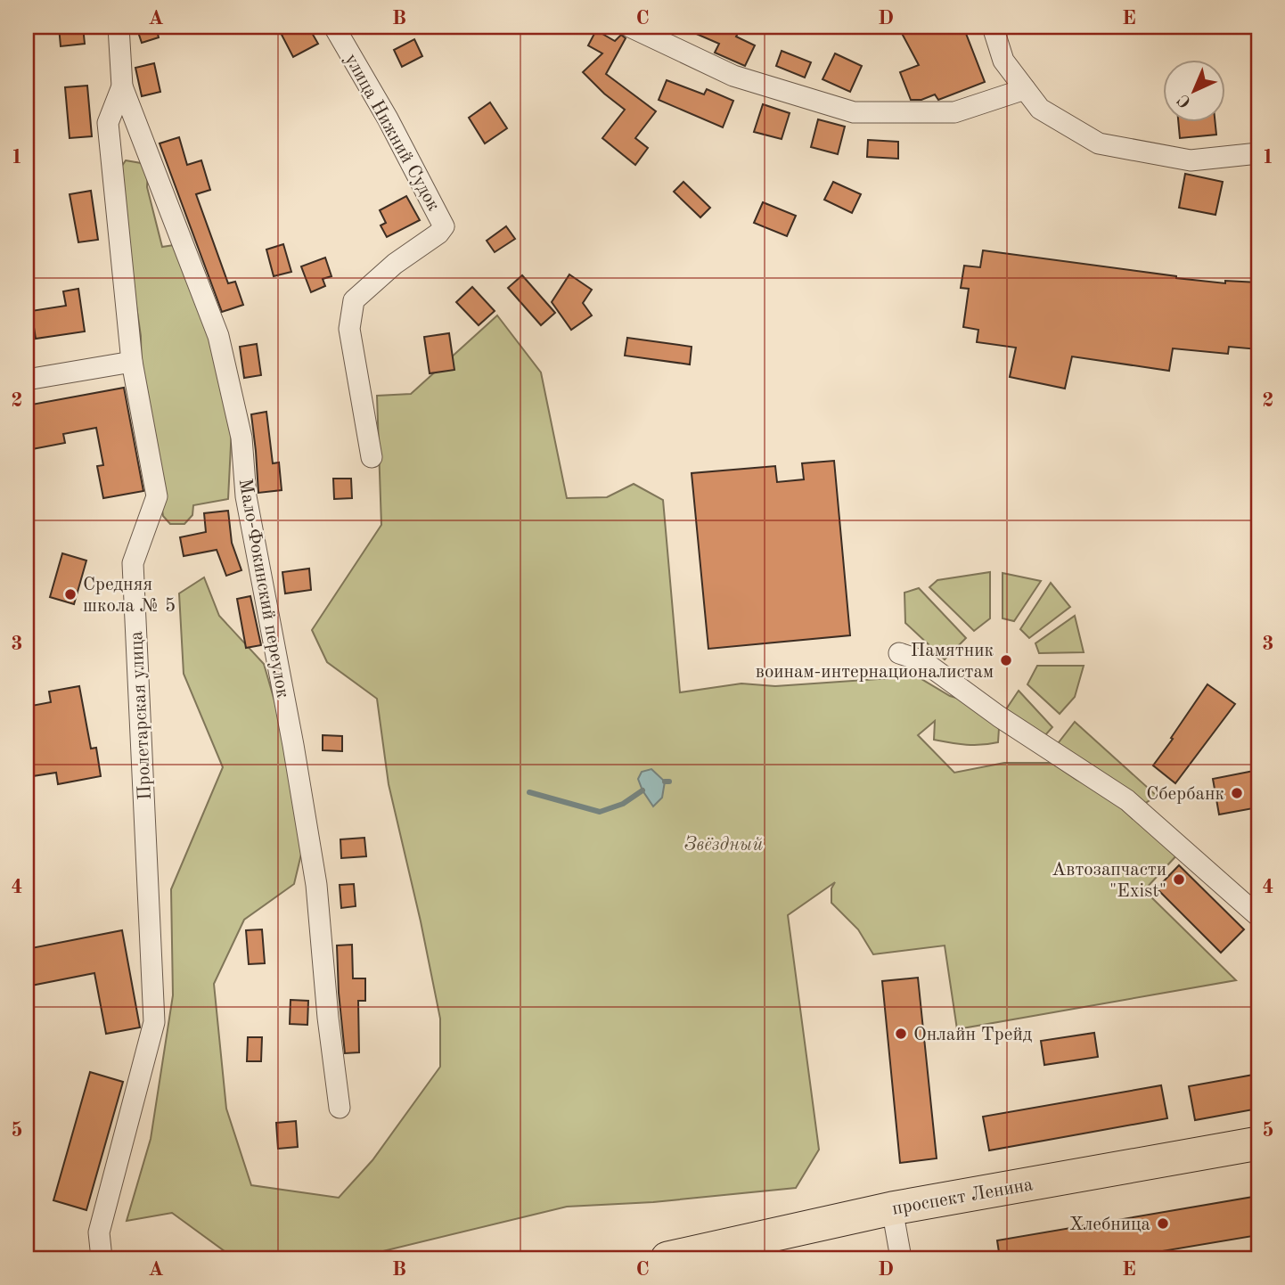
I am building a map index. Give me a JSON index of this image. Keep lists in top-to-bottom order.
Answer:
{
  "streets": {
    "main road": ["проспект Ленина"],
    "street": ["улица Нижний Судок", "Мало-Фокинский переулок", "Пролетарская улица"]
  },
  "crossings": [
    ["Мало-Фокинский переулок", "Пролетарская улица"]
  ],
  "parks": ["Звёздный"],
  "places": [
    "Средняя школа № 5",
    "Памятник воинам-интернационалистам",
    "Сбербанк",
    "Автозапчасти \"Exist\"",
    "Онлайн Трейд",
    "Хлебница"
  ],
  "north": "bottom left",
  "grid": {
    "columns": [
      "A",
      "B",
      "C",
      "D",
      "E"
    ],
    "rows": [
      "1",
      "2",
      "3",
      "4",
      "5"
    ]
  }
}
